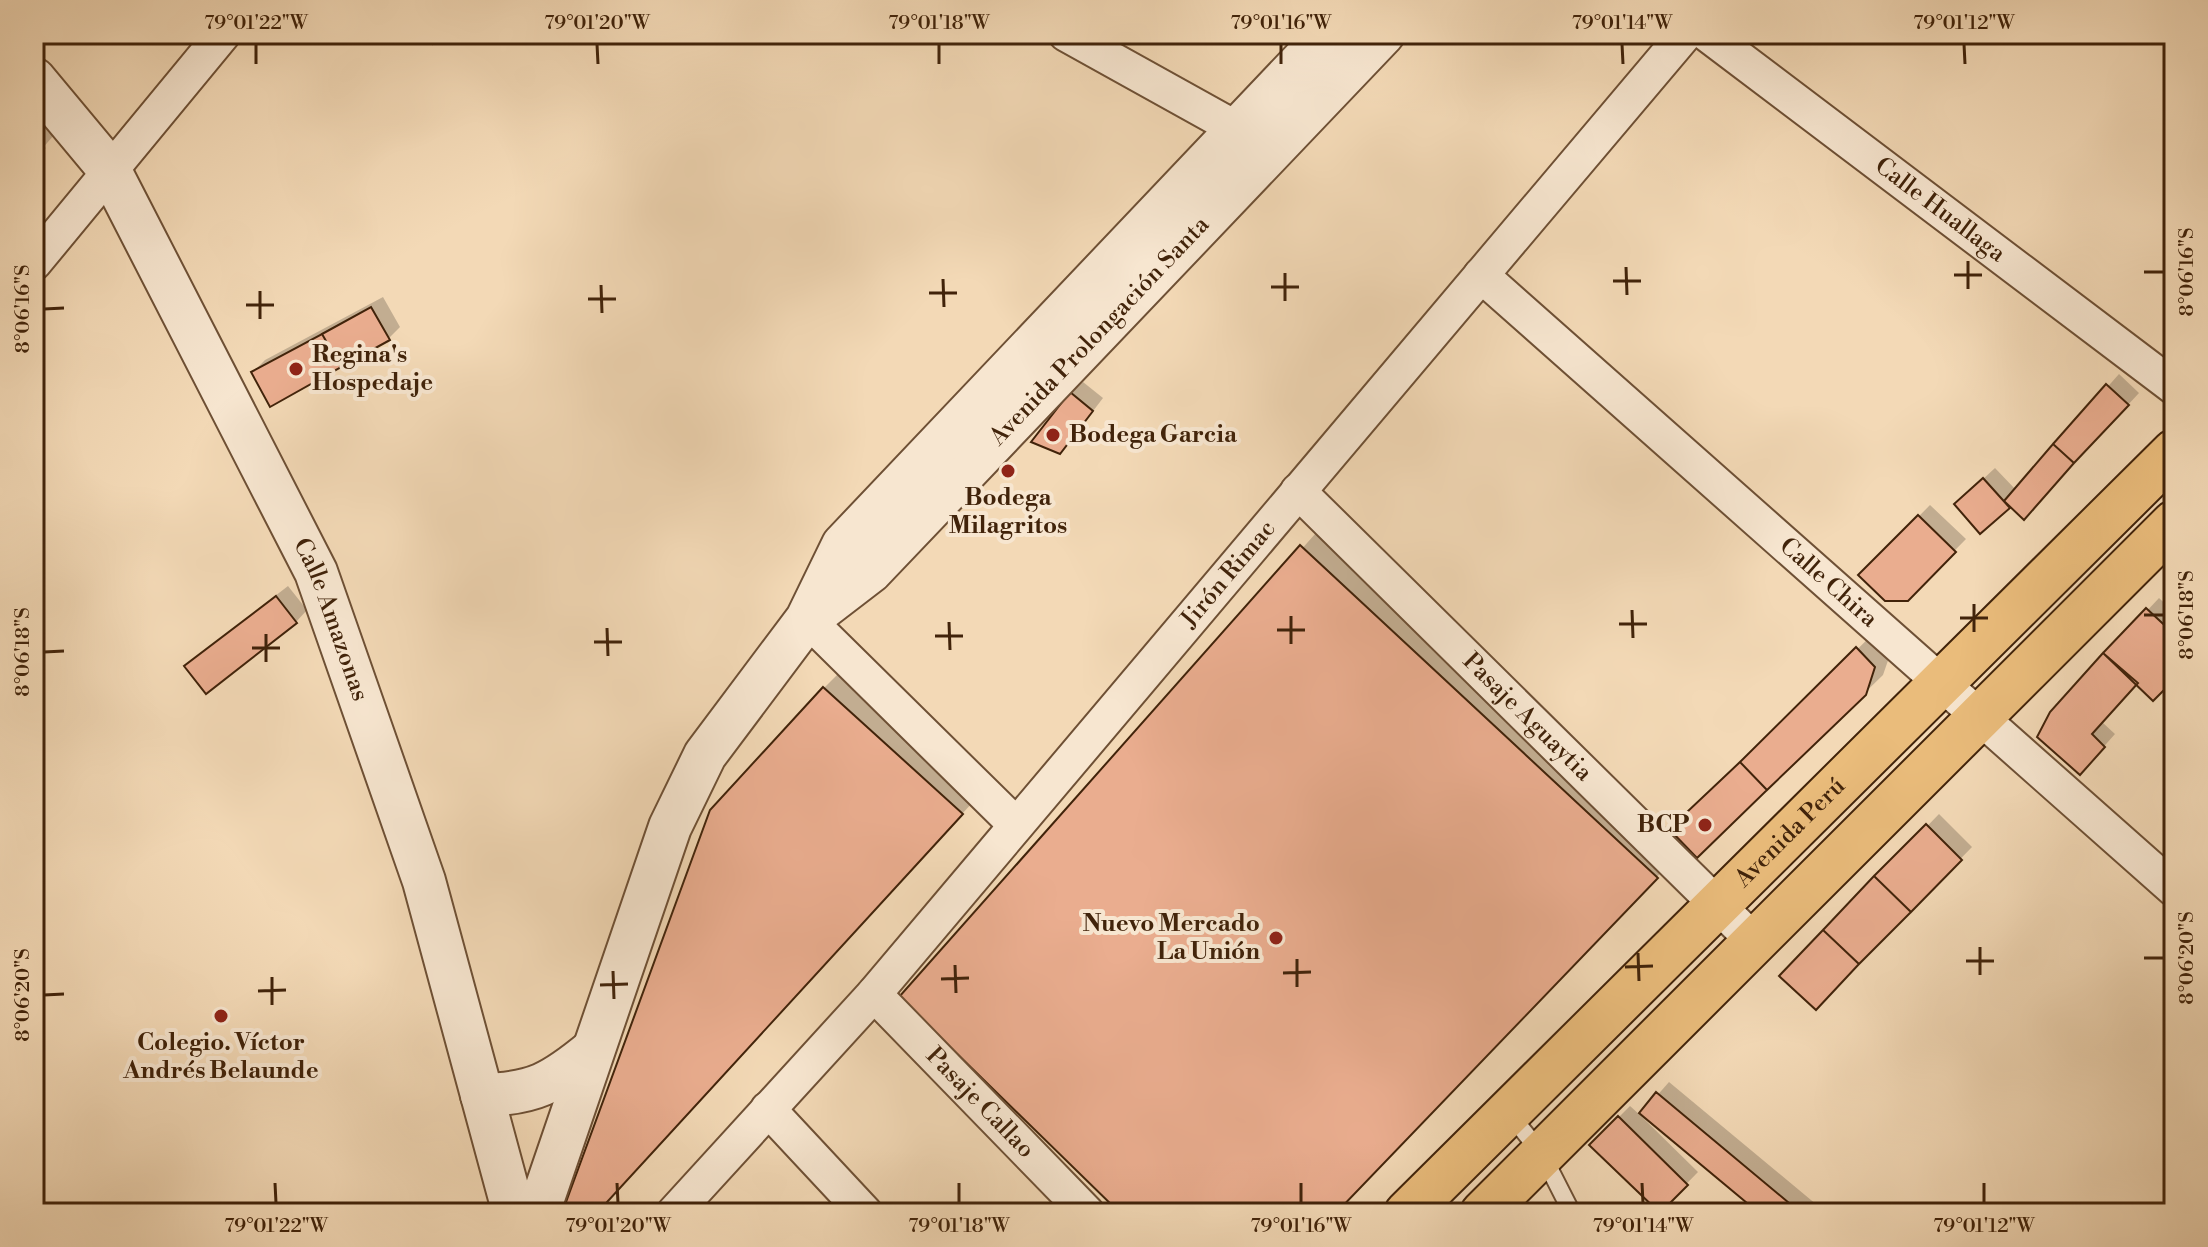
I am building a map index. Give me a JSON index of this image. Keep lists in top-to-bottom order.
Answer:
{
  "streets": {
    "main road": ["Avenida Perú"],
    "street": [
      "Calle Huallaga",
      "Avenida Prolongación Santa",
      "Jirón Rimac",
      "Calle Chira",
      "Calle Amazonas",
      "Pasaje Aguaytia",
      "Pasaje Callao"
    ]
  },
  "crossings": [
    ["Jirón Rimac", "Calle Chira"],
    ["Jirón Rimac", "Pasaje Aguaytia"],
    ["Jirón Rimac", "Pasaje Callao"],
    ["Calle Chira", "Avenida Perú"],
    ["Pasaje Aguaytia", "Avenida Perú"]
  ],
  "places": [
    "Regina's Hospedaje",
    "Bodega Garcia",
    "Bodega Milagritos",
    "BCP",
    "Nuevo Mercado La Unión",
    "Colegio. Víctor Andrés Belaunde"
  ],
  "coordinates": [
    "79°01'22\"W",
    "79°01'20\"W",
    "79°01'18\"W",
    "79°01'16\"W",
    "79°01'14\"W",
    "79°01'12\"W",
    "8°06'16\"S",
    "8°06'18\"S",
    "8°06'20\"S"
  ]
}
